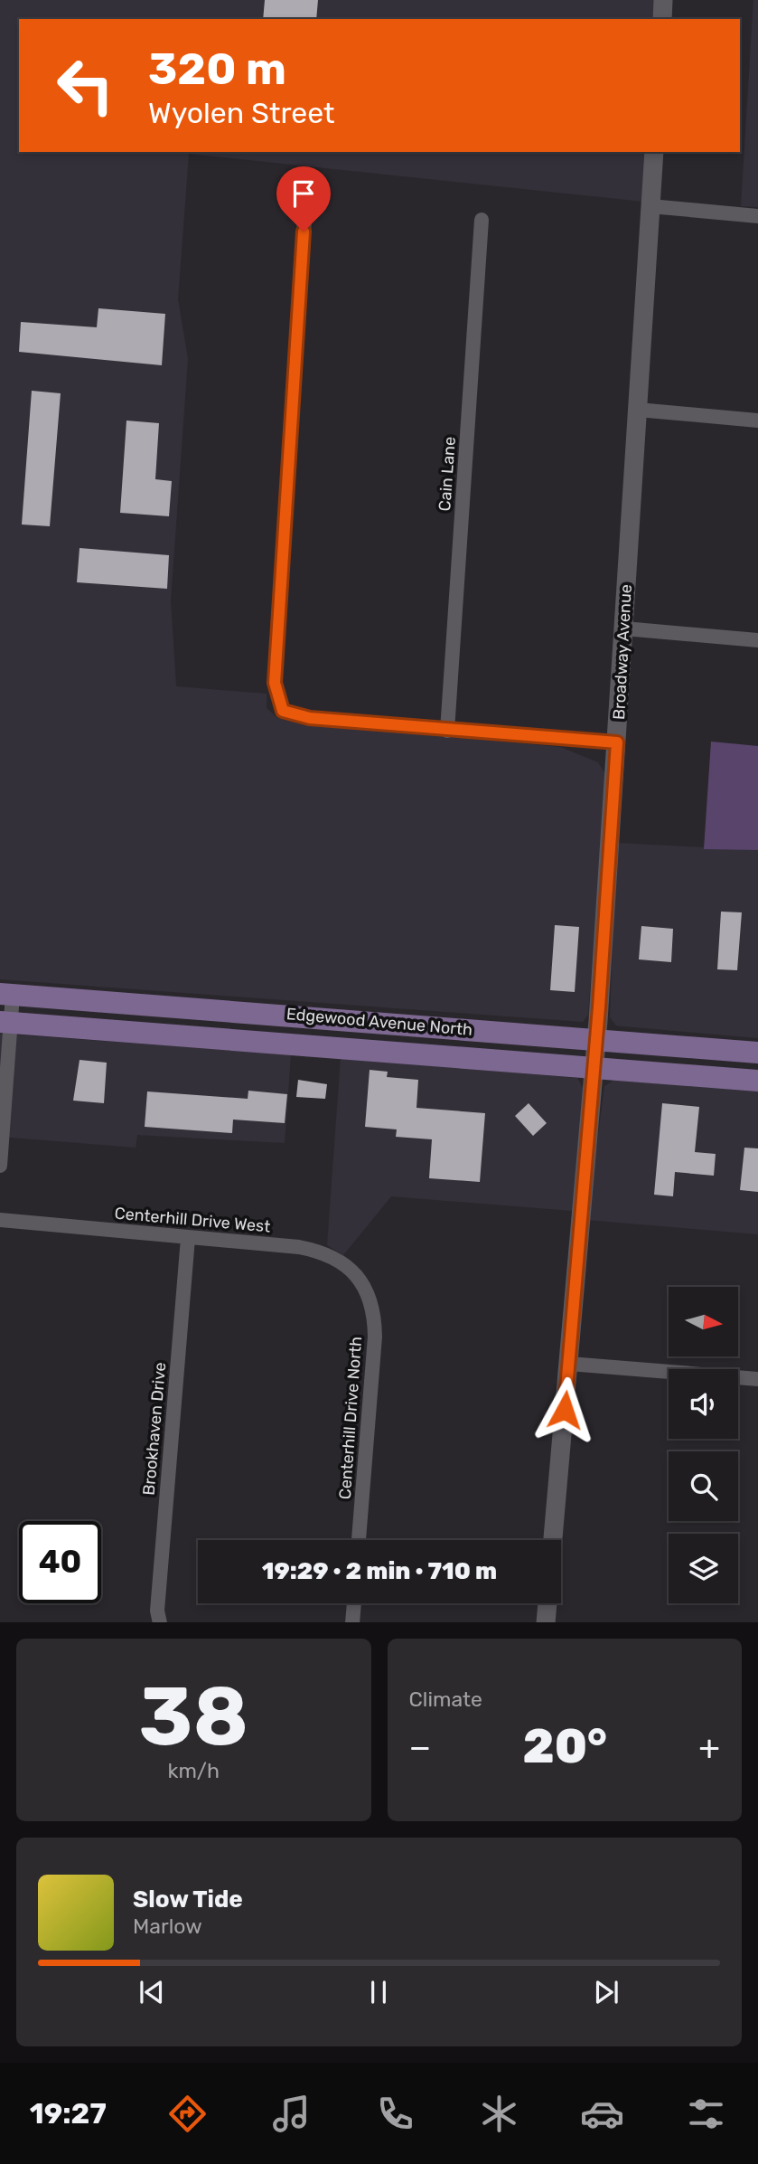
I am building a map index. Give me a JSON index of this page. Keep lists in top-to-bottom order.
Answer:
{
  "streets": {
    "main road": ["Edgewood Avenue North"],
    "street": [
      "Cain Lane",
      "Broadway Avenue",
      "Centerhill Drive West",
      "Centerhill Drive North",
      "Brookhaven Drive"
    ]
  },
  "crossings": [
    ["Broadway Avenue", "Edgewood Avenue North"],
    ["Centerhill Drive West", "Centerhill Drive North"],
    ["Centerhill Drive West", "Brookhaven Drive"]
  ],
  "north": "right",
  "page": {
    "turn": ["320 m", "Wyolen Street"],
    "limit": "40",
    "trip": "19:29 · 2 min · 710 m",
    "tile": [
      ["38", "km/h"],
      "Climate"
    ],
    "heat": ["−", "20°", "+"],
    "song": ["Slow Tide", "Marlow"],
    "tabs": "19:27"
  }
}
